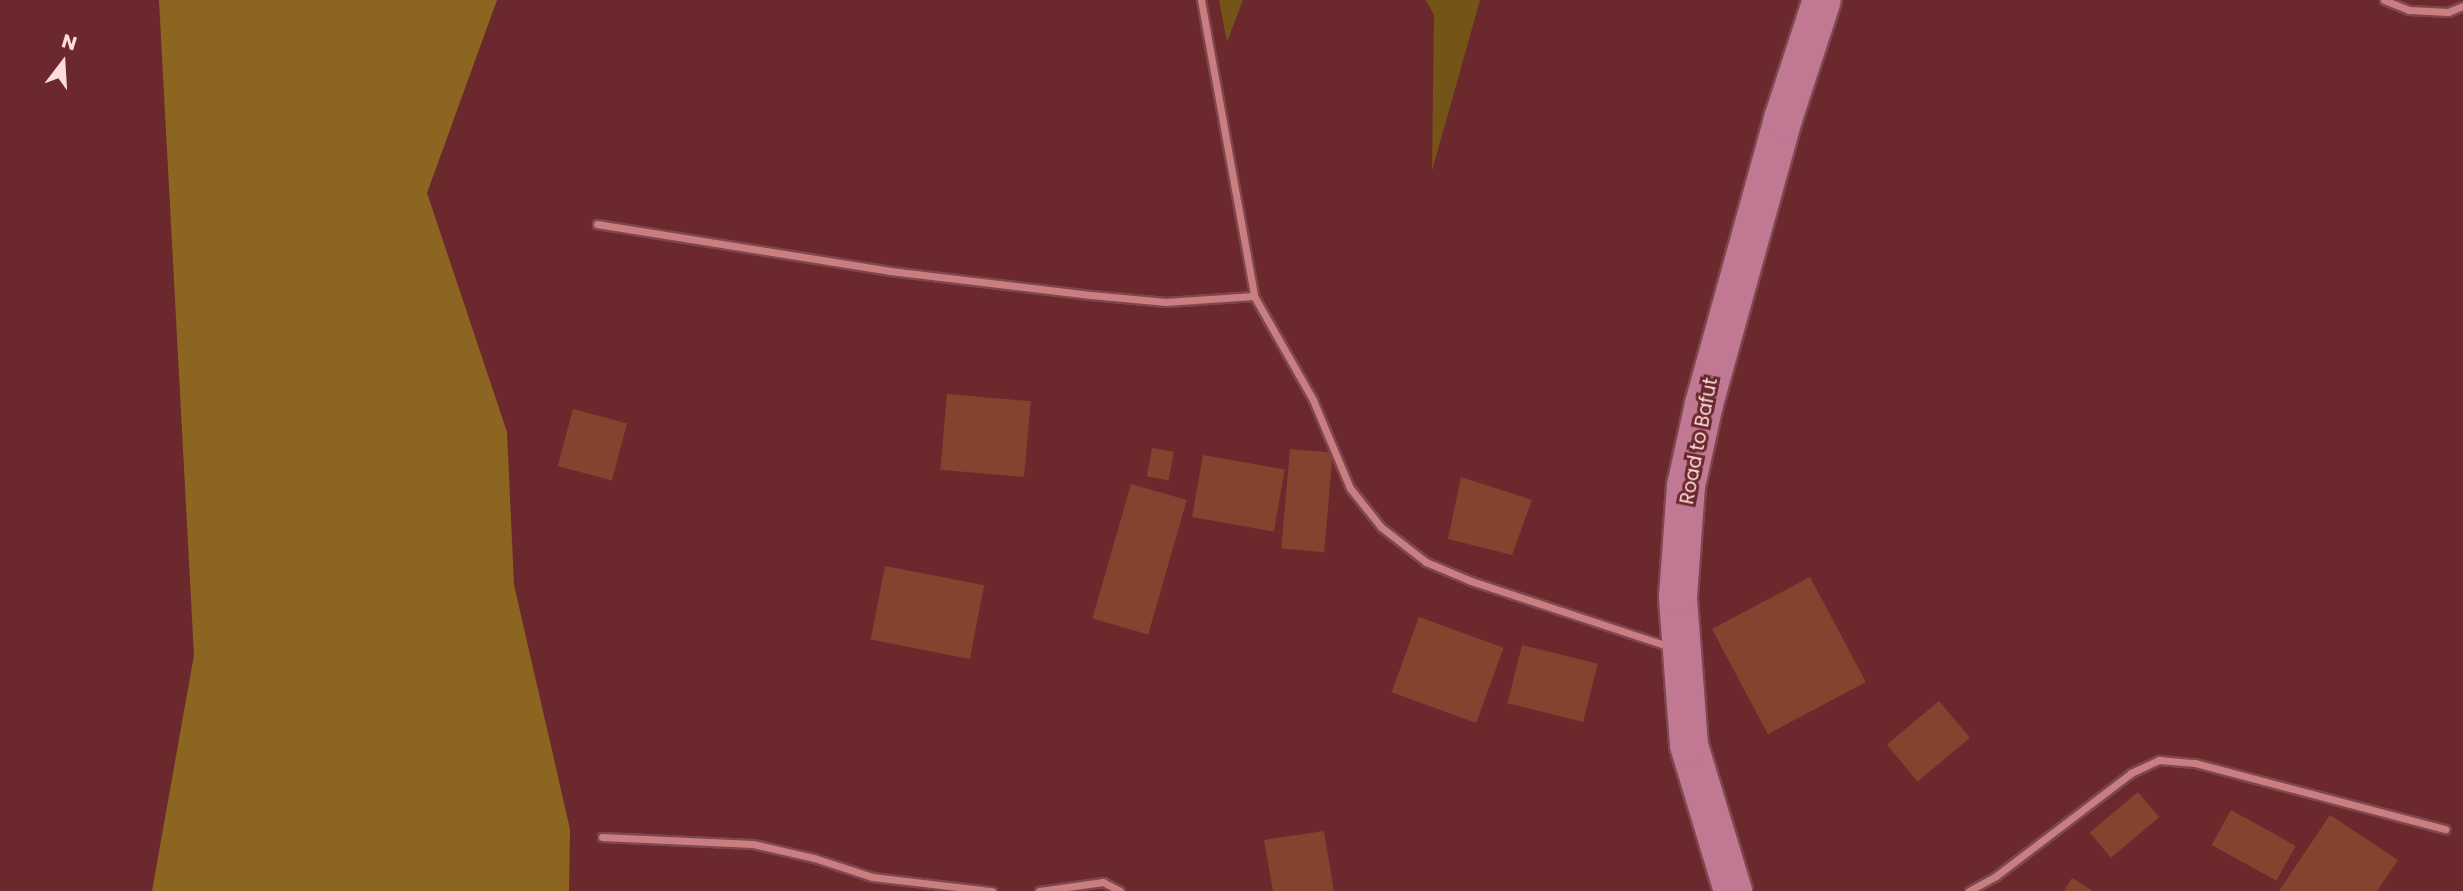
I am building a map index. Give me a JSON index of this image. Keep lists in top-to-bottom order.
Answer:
{
  "streets": {
    "street": ["Road to Bafut"]
  },
  "north": "top"
}
